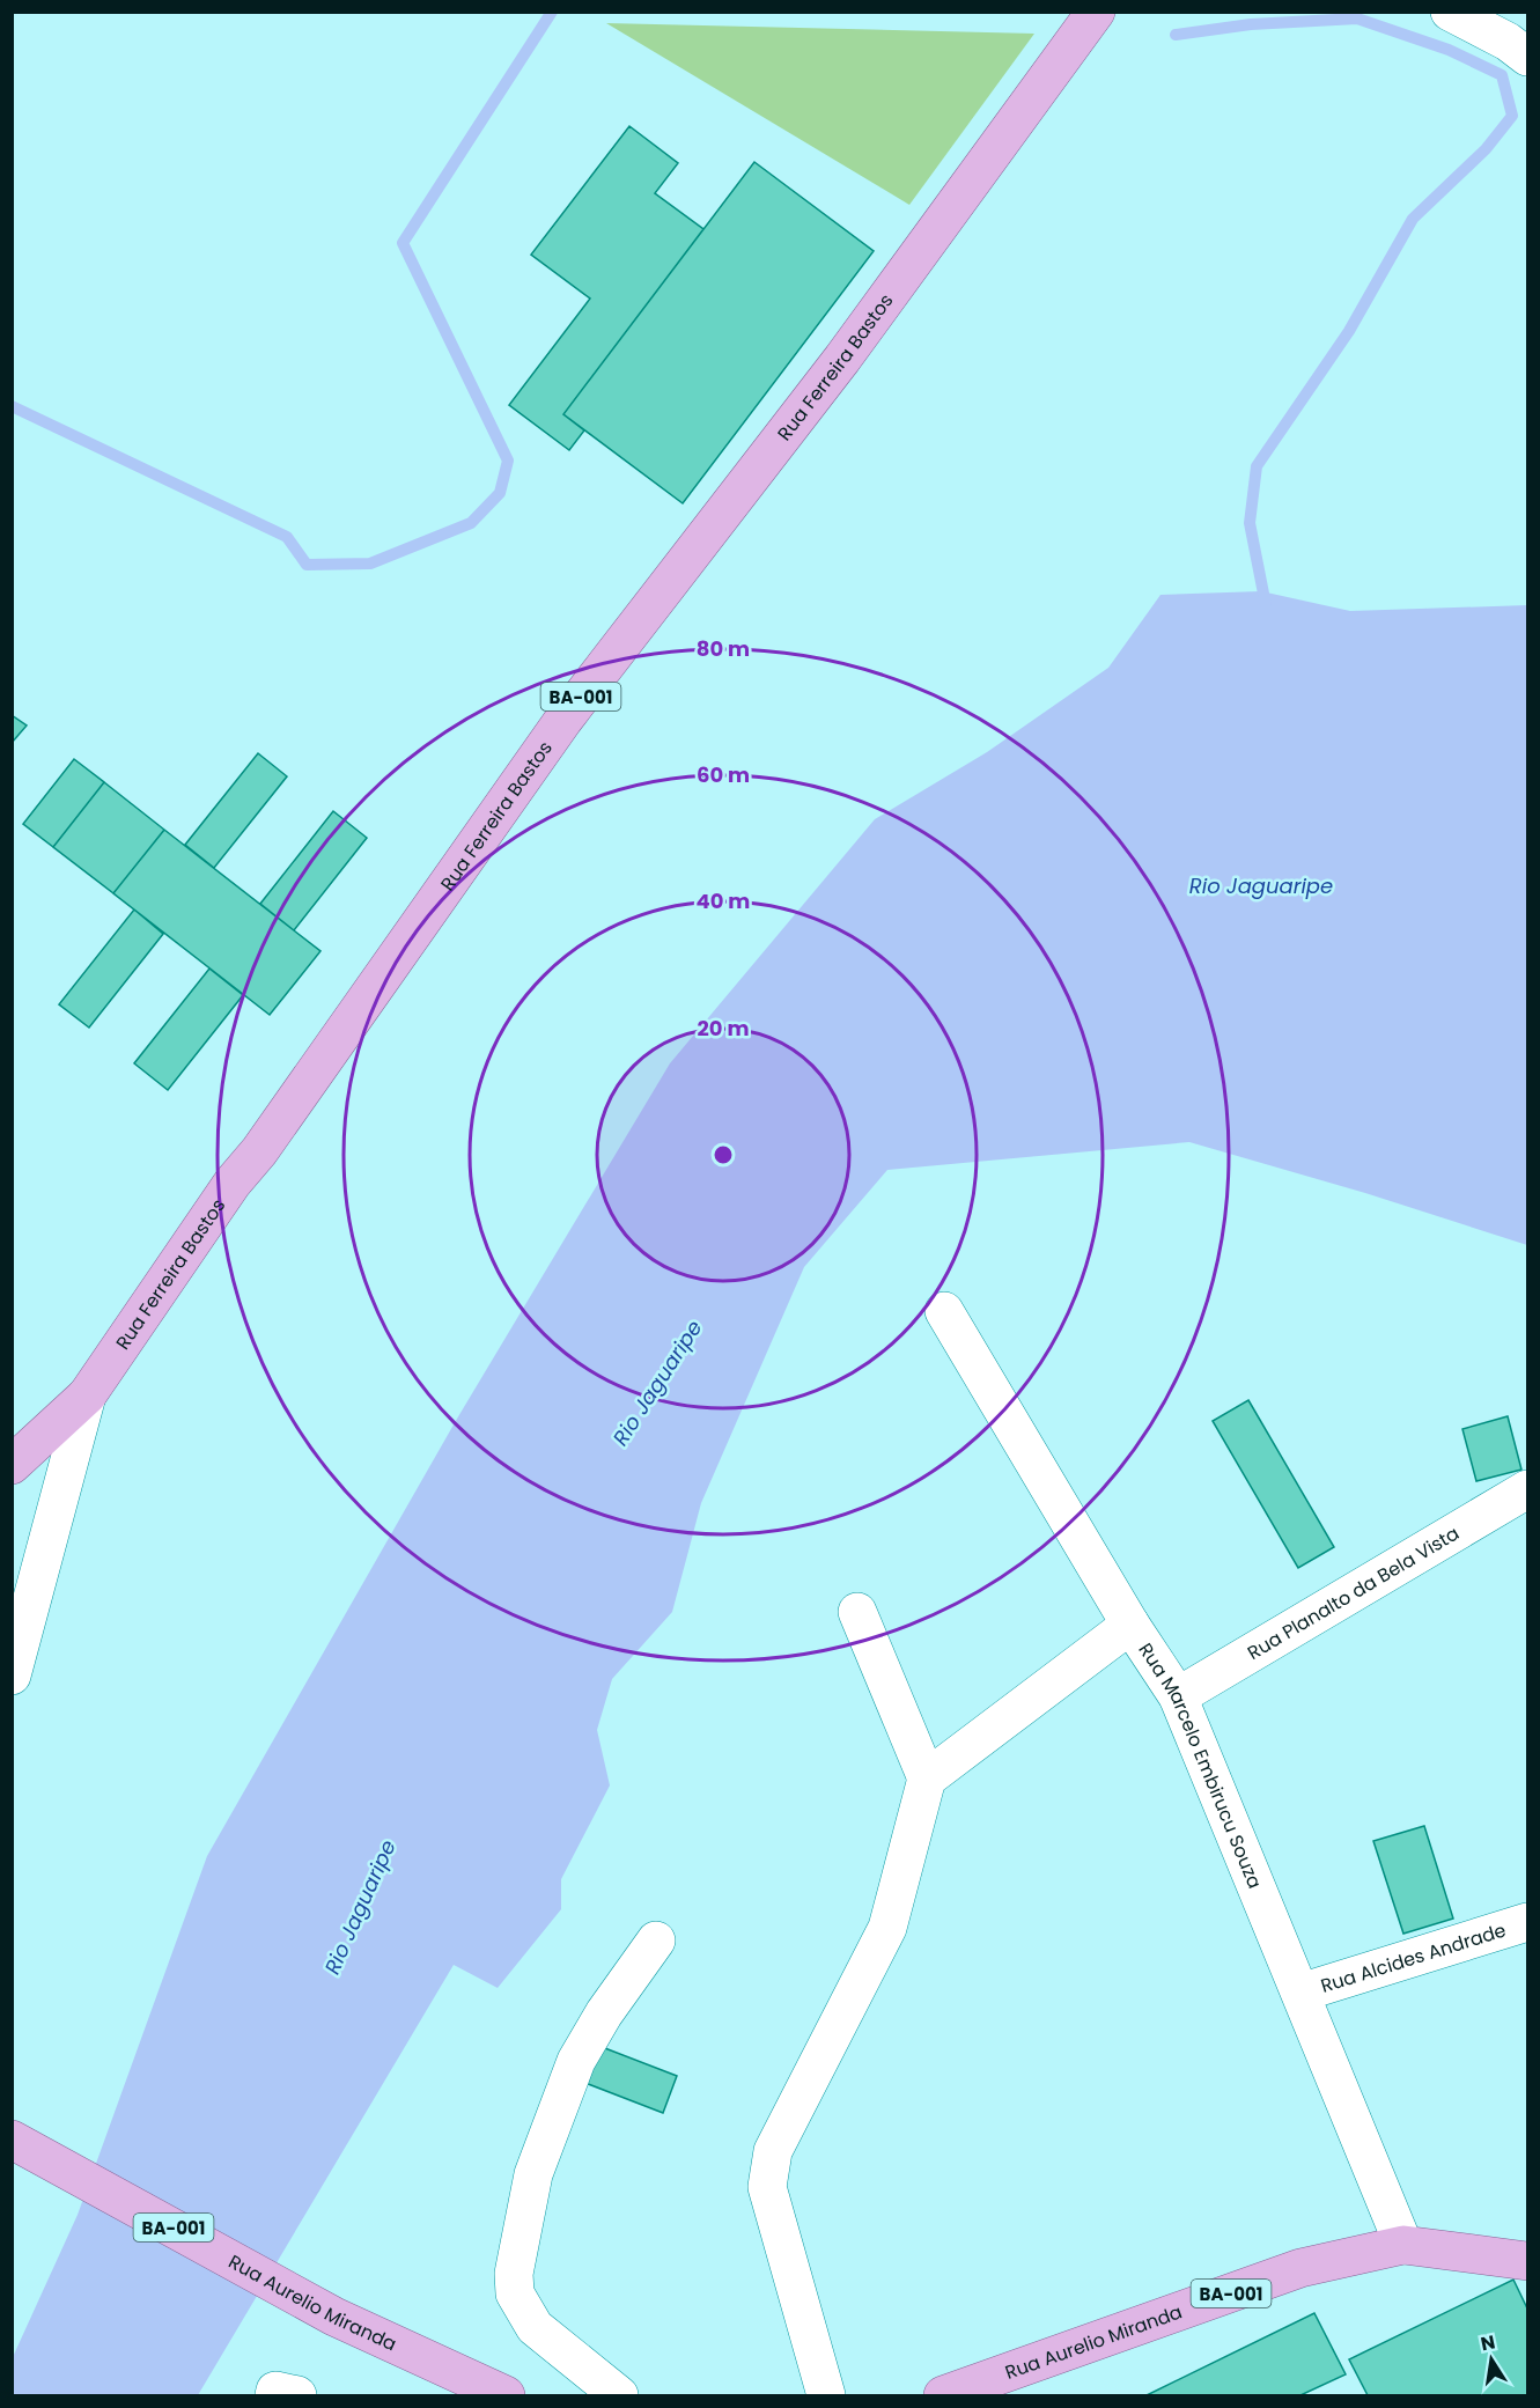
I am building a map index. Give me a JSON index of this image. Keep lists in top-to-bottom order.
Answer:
{
  "streets": {
    "main road": ["Rua Ferreira Bastos", "BA-001", "Rua Aurelio Miranda"],
    "street": ["Rua Planalto da Bela Vista", "Rua Marcelo Embirucu Souza", "Rua Alcides Andrade"]
  },
  "crossings": [
    ["Rua Ferreira Bastos", "BA-001"],
    ["Rua Planalto da Bela Vista", "Rua Marcelo Embirucu Souza"],
    ["Rua Marcelo Embirucu Souza", "Rua Alcides Andrade"],
    ["Rua Marcelo Embirucu Souza", "Rua Aurelio Miranda"]
  ],
  "water": ["Rio Jaguaripe"],
  "north": "top",
  "rings": [
    "80 m",
    "60 m",
    "40 m",
    "20 m"
  ]
}
